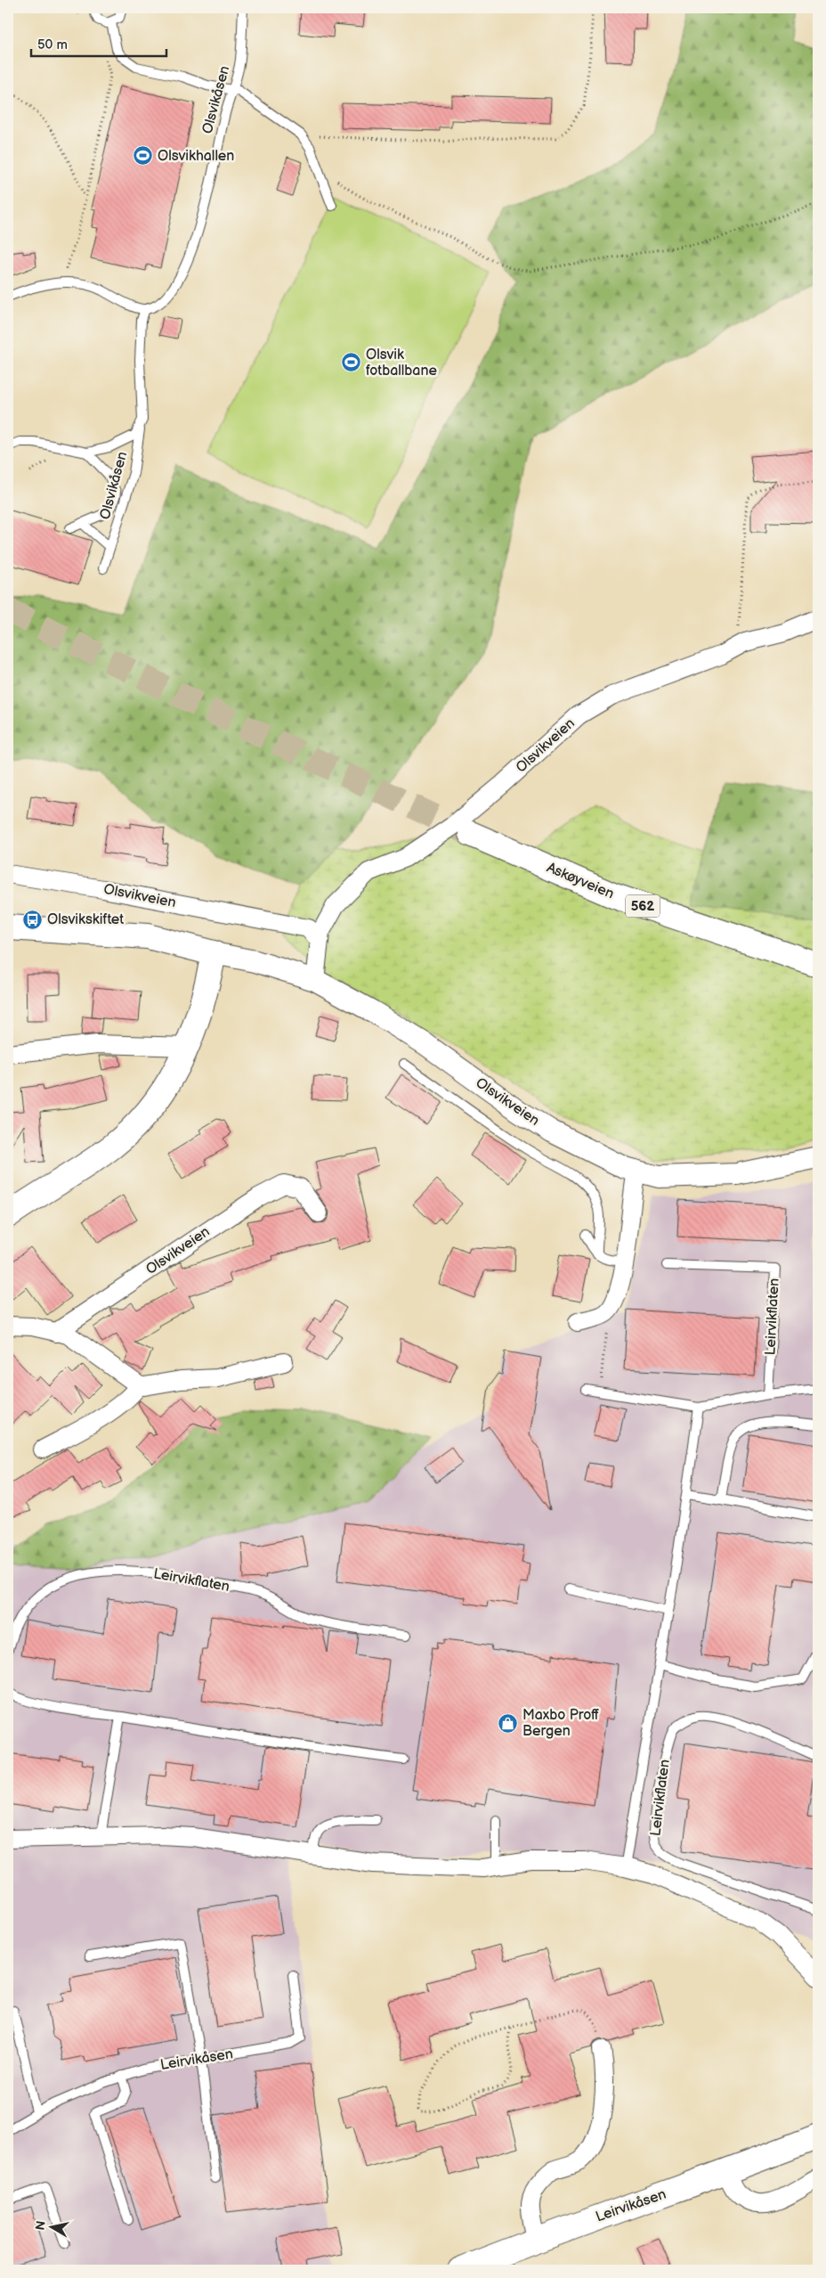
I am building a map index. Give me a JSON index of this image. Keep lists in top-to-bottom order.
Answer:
{
  "streets": {
    "main road": ["Askøyveien", "562", "Leirvikåsen"],
    "street": ["Olsvikveien"],
    "lane": ["Olsvikåsen", "Leirvikflaten"]
  },
  "places": {
    "sports": ["Olsvikhallen", "Olsvik fotballbane"],
    "bus stop": ["Olsvikskiftet"],
    "shop": ["Maxbo Proff Bergen"]
  },
  "scale_bar": "50 m",
  "north": "left"
}
